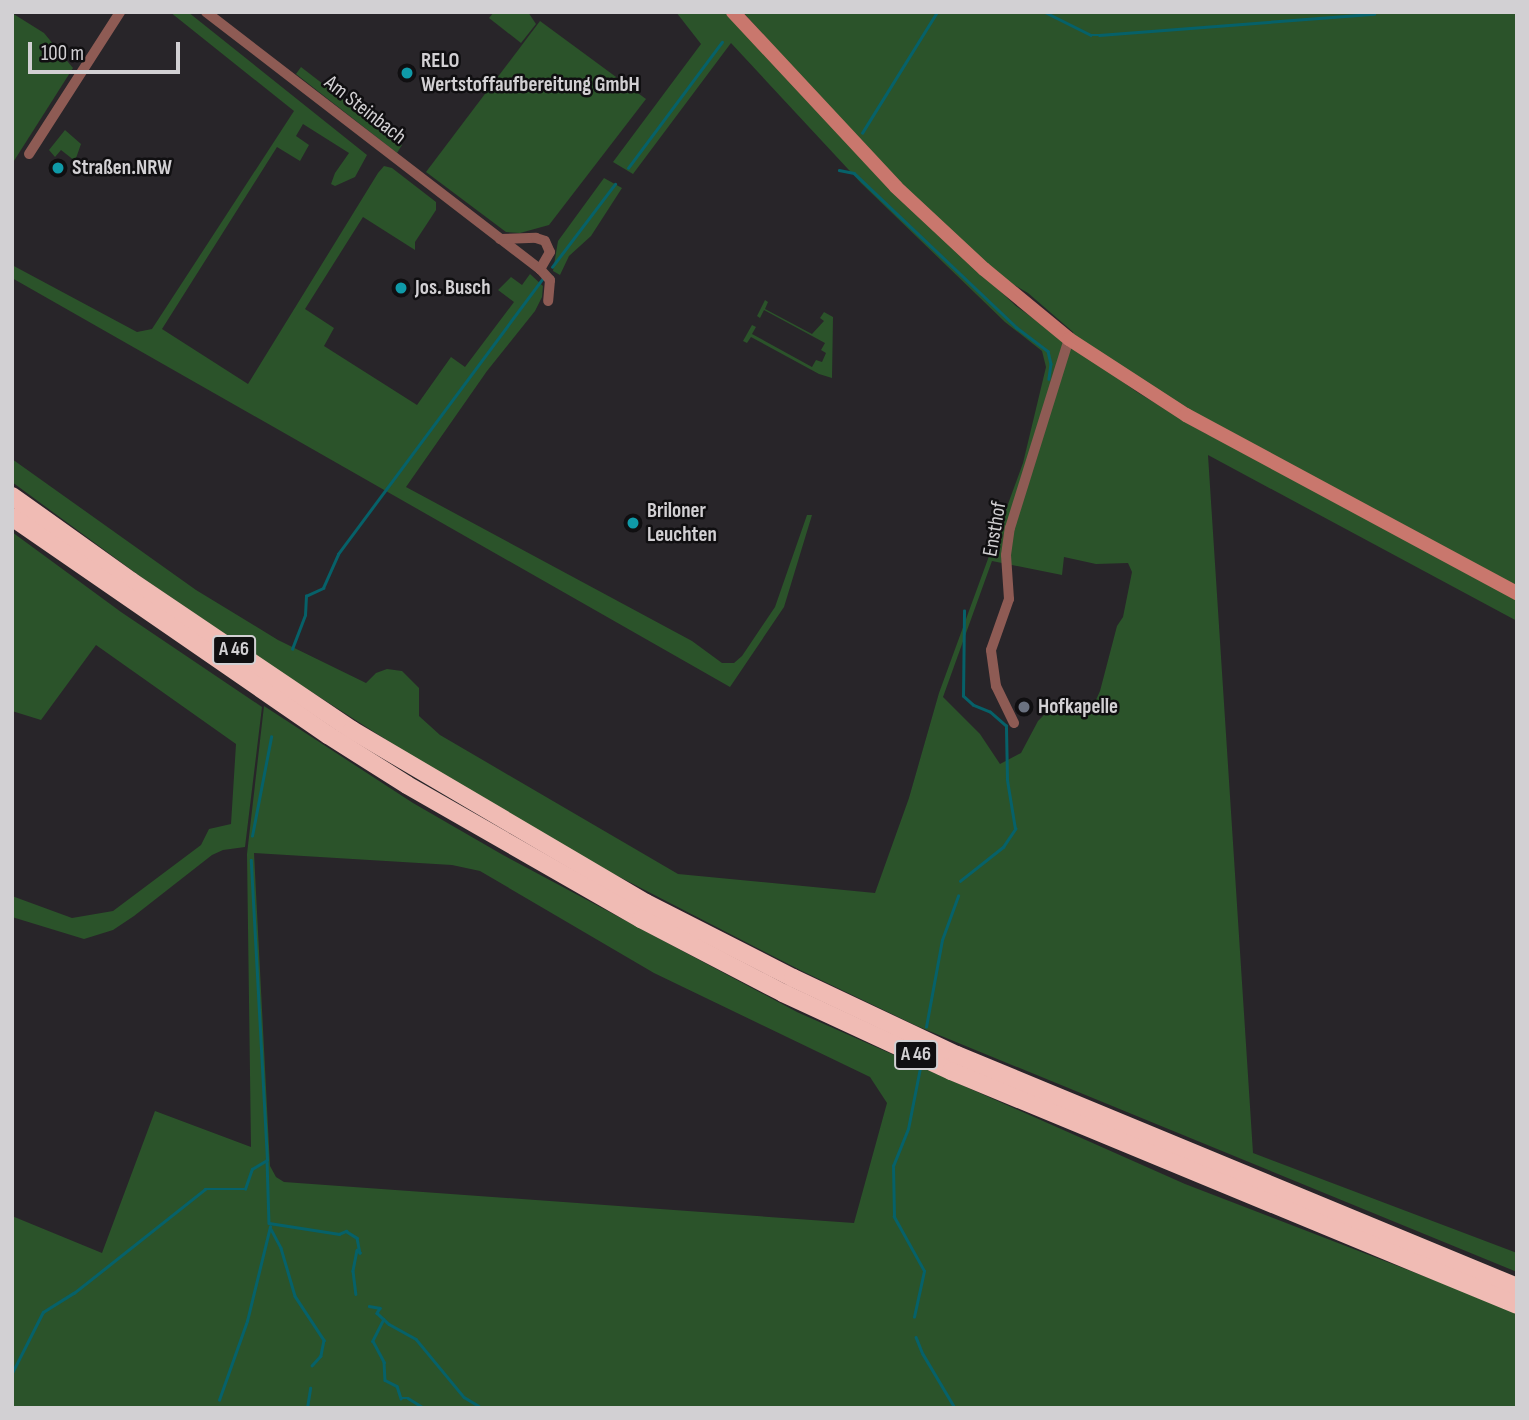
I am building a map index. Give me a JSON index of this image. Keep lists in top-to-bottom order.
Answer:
{
  "streets": {
    "highway": ["A 46"],
    "street": ["Am Steinbach", "Ensthof"]
  },
  "places": [
    "RELO Wertstoffaufbereitung GmbH",
    "Straßen.NRW",
    "Jos. Busch",
    "Briloner Leuchten",
    "Hofkapelle"
  ],
  "scale_bar": "100 m"
}
